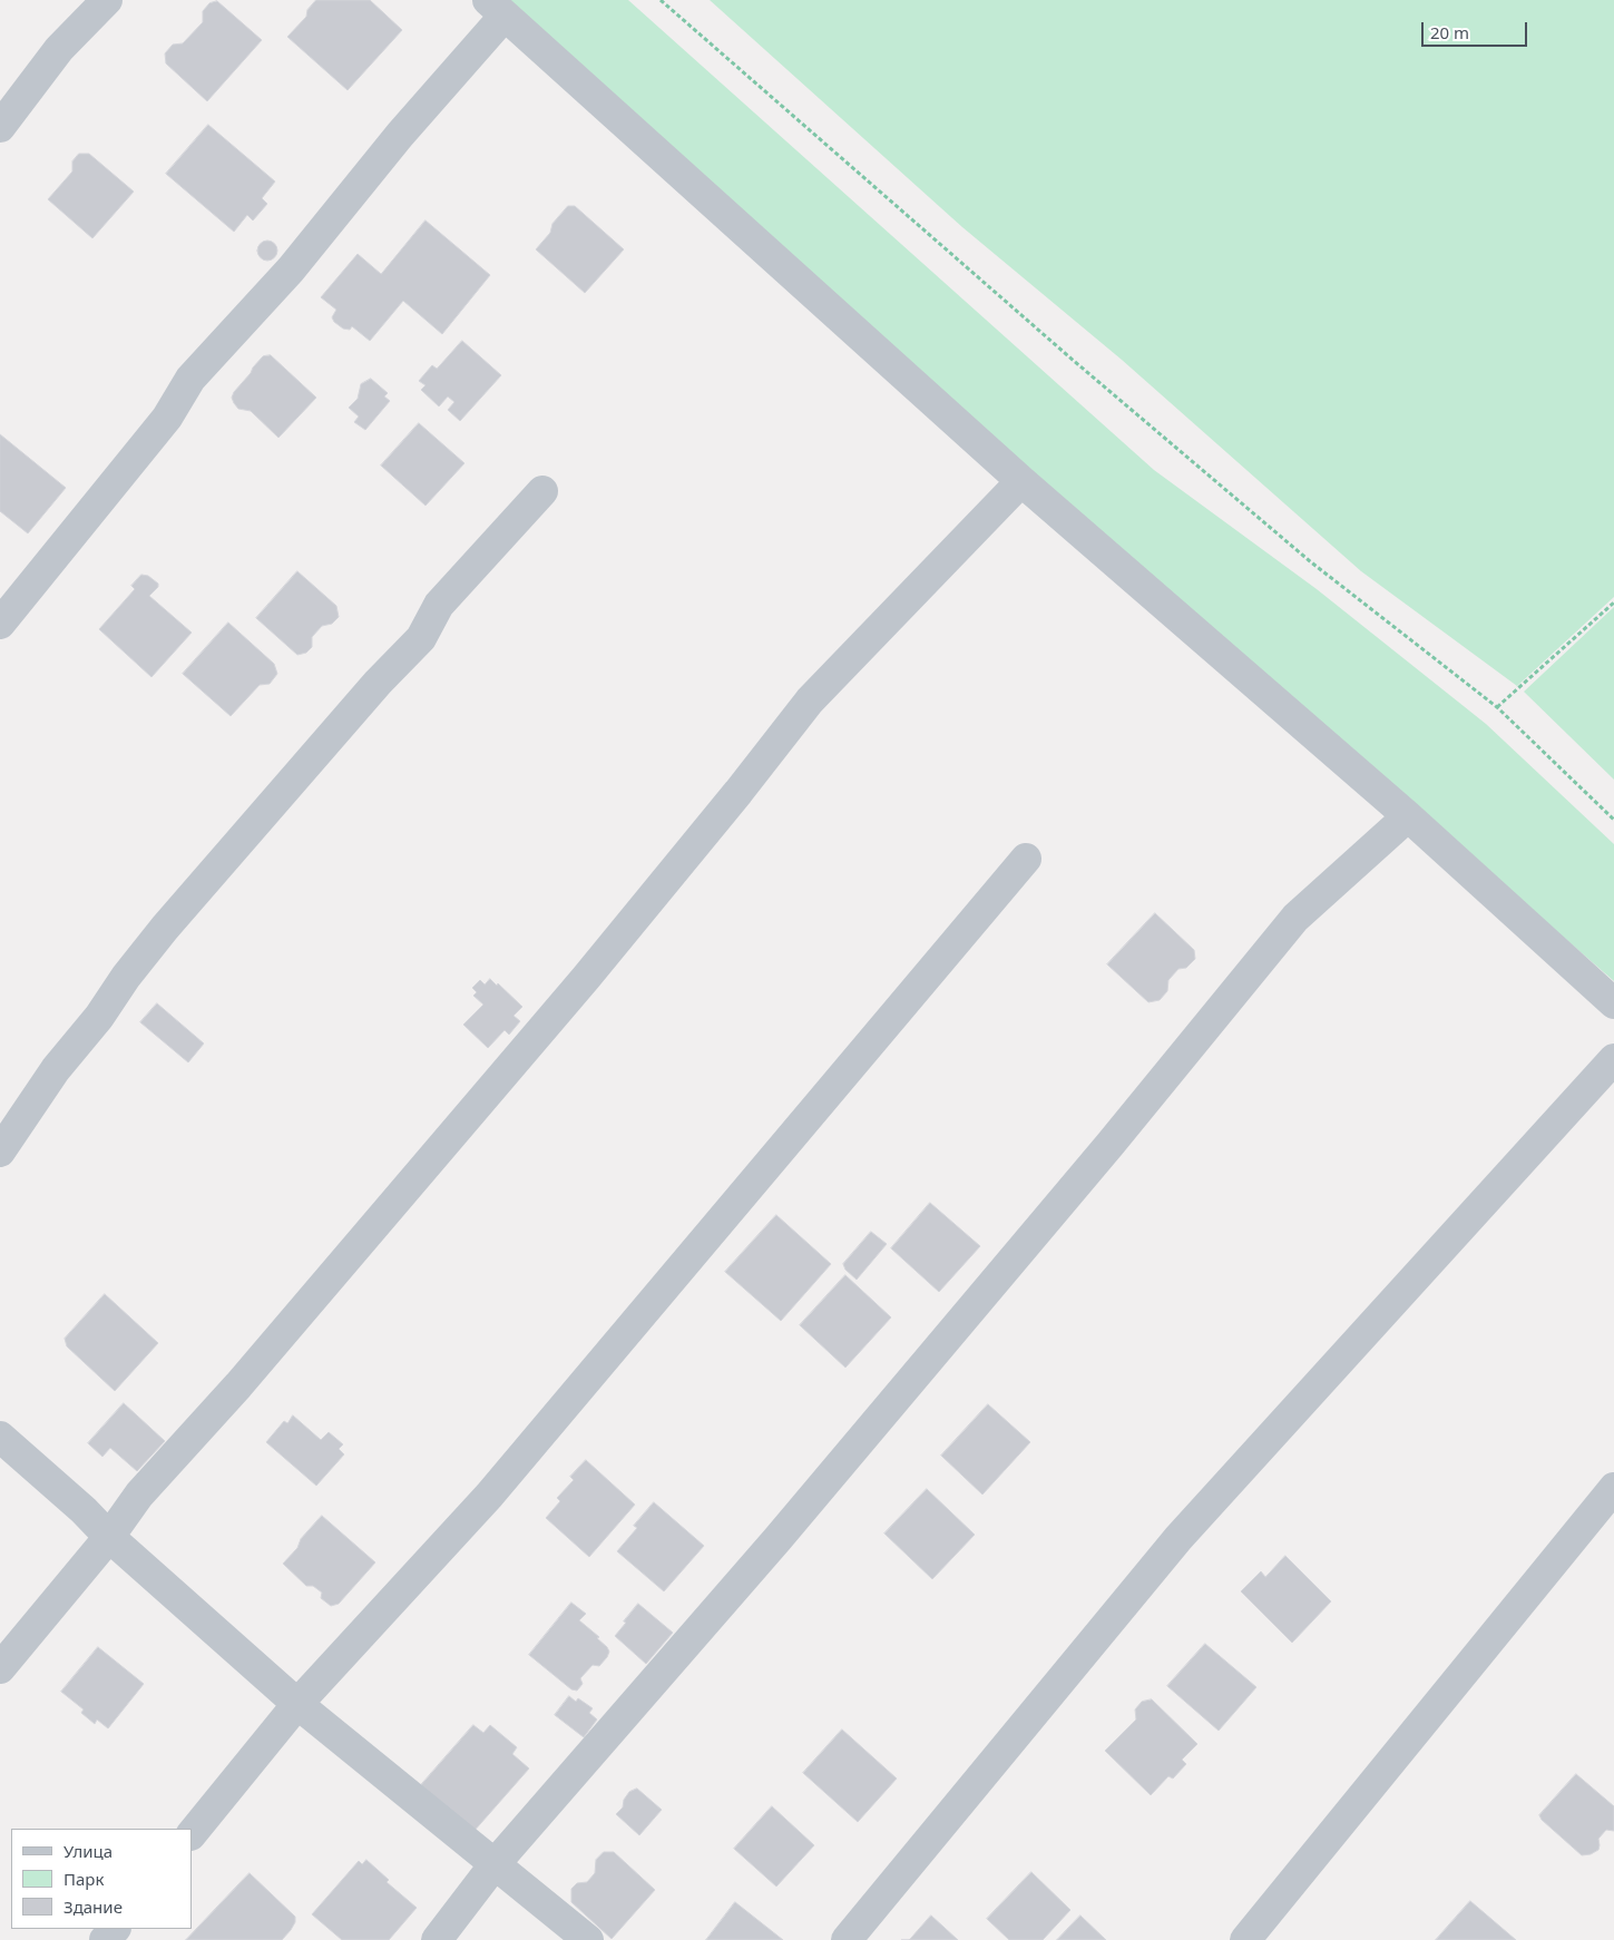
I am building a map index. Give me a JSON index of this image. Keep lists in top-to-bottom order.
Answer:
{
  "legend": ["Улица", "Парк", "Здание"],
  "scale_bar": "20 m"
}
